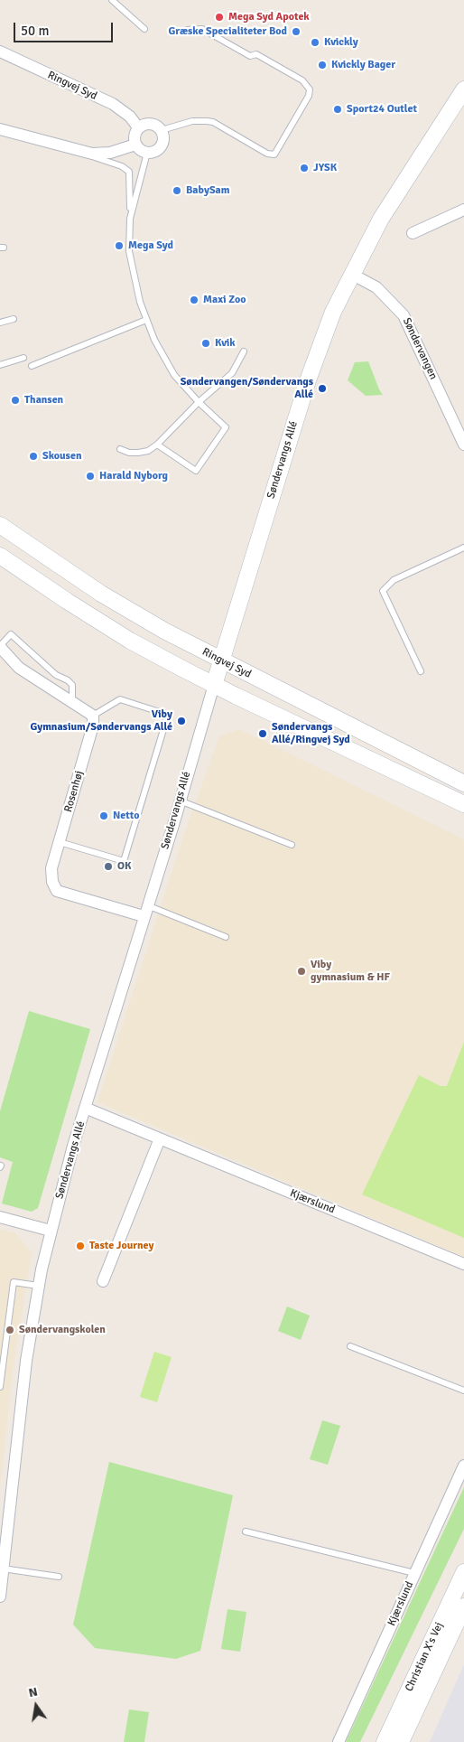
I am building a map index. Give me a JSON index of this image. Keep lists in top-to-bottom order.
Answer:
{
  "streets": {
    "main road": ["Ringvej Syd", "Søndervangs Allé", "Christian X's Vej"],
    "street": ["Søndervangen", "Rosenhøj", "Kjærslund"]
  },
  "crossings": [
    ["Ringvej Syd", "Søndervangs Allé"],
    ["Søndervangen", "Søndervangs Allé"],
    ["Søndervangs Allé", "Rosenhøj"],
    ["Søndervangs Allé", "Kjærslund"]
  ],
  "places": [
    "Mega Syd Apotek",
    "Græske Specialiteter Bod",
    "Kvickly",
    "Kvickly Bager",
    "Sport24 Outlet",
    "JYSK",
    "BabySam",
    "Mega Syd",
    "Maxi Zoo",
    "Kvik",
    "Søndervangen/Søndervangs Allé",
    "Thansen",
    "Skousen",
    "Harald Nyborg",
    "Viby Gymnasium/Søndervangs Allé",
    "Søndervangs Allé/Ringvej Syd",
    "Netto",
    "OK",
    "Viby gymnasium & HF",
    "Taste Journey",
    "Søndervangskolen"
  ],
  "scale_bar": "50 m",
  "north": "top"
}
